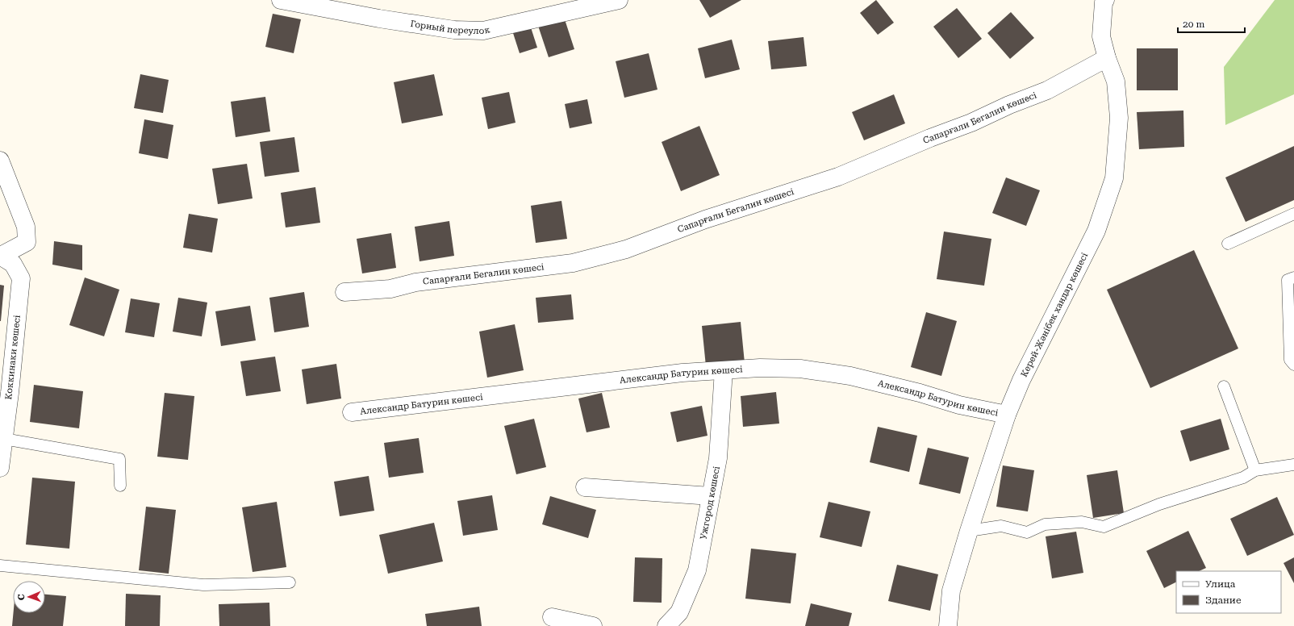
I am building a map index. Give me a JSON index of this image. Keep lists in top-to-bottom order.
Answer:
{
  "streets": {
    "street": [
      "Горный переулок",
      "Сапарғали Бегалин көшесі",
      "Керей-Жәнібек хандар көшесі",
      "Коккинаки көшесі",
      "Александр Батурин көшесі",
      "Ужгород көшесі"
    ]
  },
  "crossings": [
    ["Сапарғали Бегалин көшесі", "Керей-Жәнібек хандар көшесі"],
    ["Керей-Жәнібек хандар көшесі", "Александр Батурин көшесі"],
    ["Александр Батурин көшесі", "Ужгород көшесі"]
  ],
  "legend": ["Улица", "Здание"],
  "scale_bar": "20 m",
  "north": "left"
}
